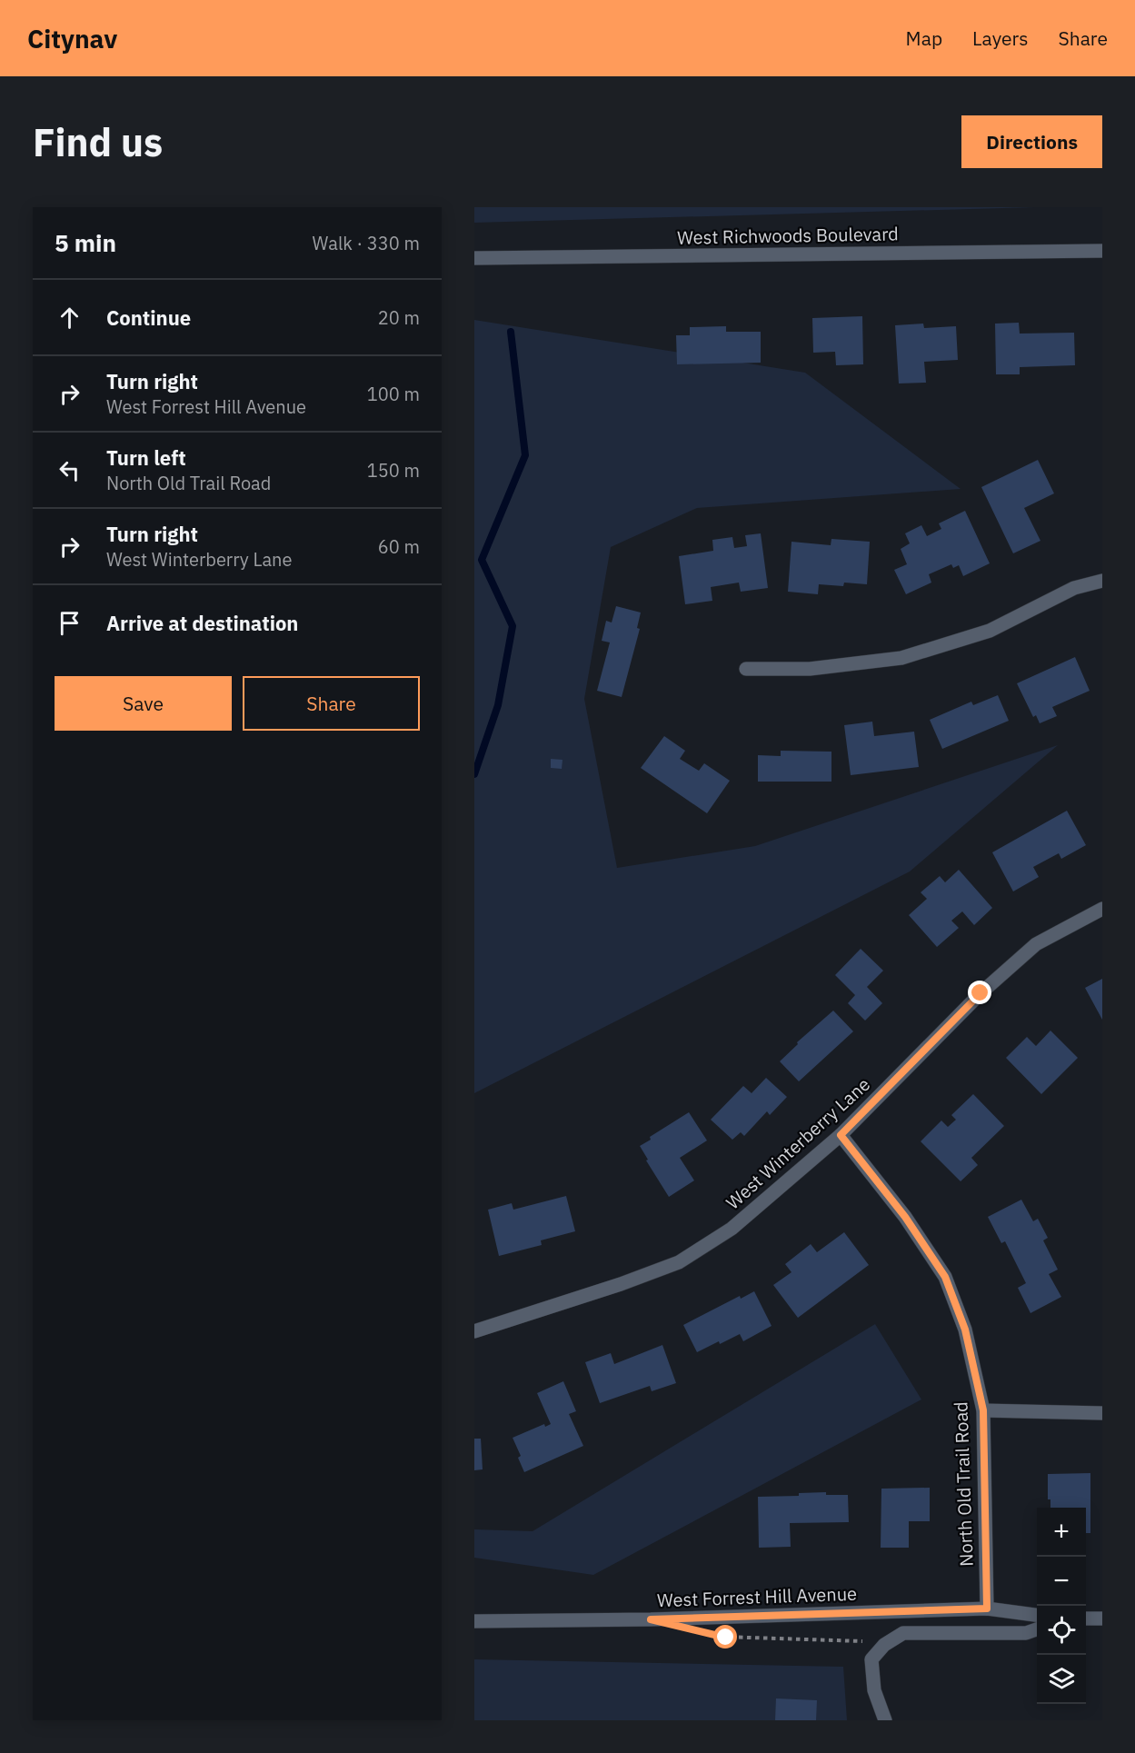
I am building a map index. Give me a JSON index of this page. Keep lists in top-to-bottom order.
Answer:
{
  "streets": {
    "street": [
      "West Richwoods Boulevard",
      "West Winterberry Lane",
      "North Old Trail Road",
      "West Forrest Hill Avenue"
    ]
  },
  "crossings": [
    ["West Winterberry Lane", "North Old Trail Road"],
    ["North Old Trail Road", "West Forrest Hill Avenue"]
  ],
  "page": {
    "header": "Citynav",
    "nav": ["Map", "Layers", "Share"],
    "buttons": [
      "Directions",
      ["Save", "Share"]
    ],
    "title": "Find us",
    "heading": ["5 min", "Walk · 330 m"],
    "list": [
      ["Continue", "20 m"],
      ["Turn right", "West Forrest Hill Avenue", "100 m"],
      ["Turn left", "North Old Trail Road", "150 m"],
      ["Turn right", "West Winterberry Lane", "60 m"],
      "Arrive at destination"
    ],
    "map_buttons": ["+", "−"]
  }
}
